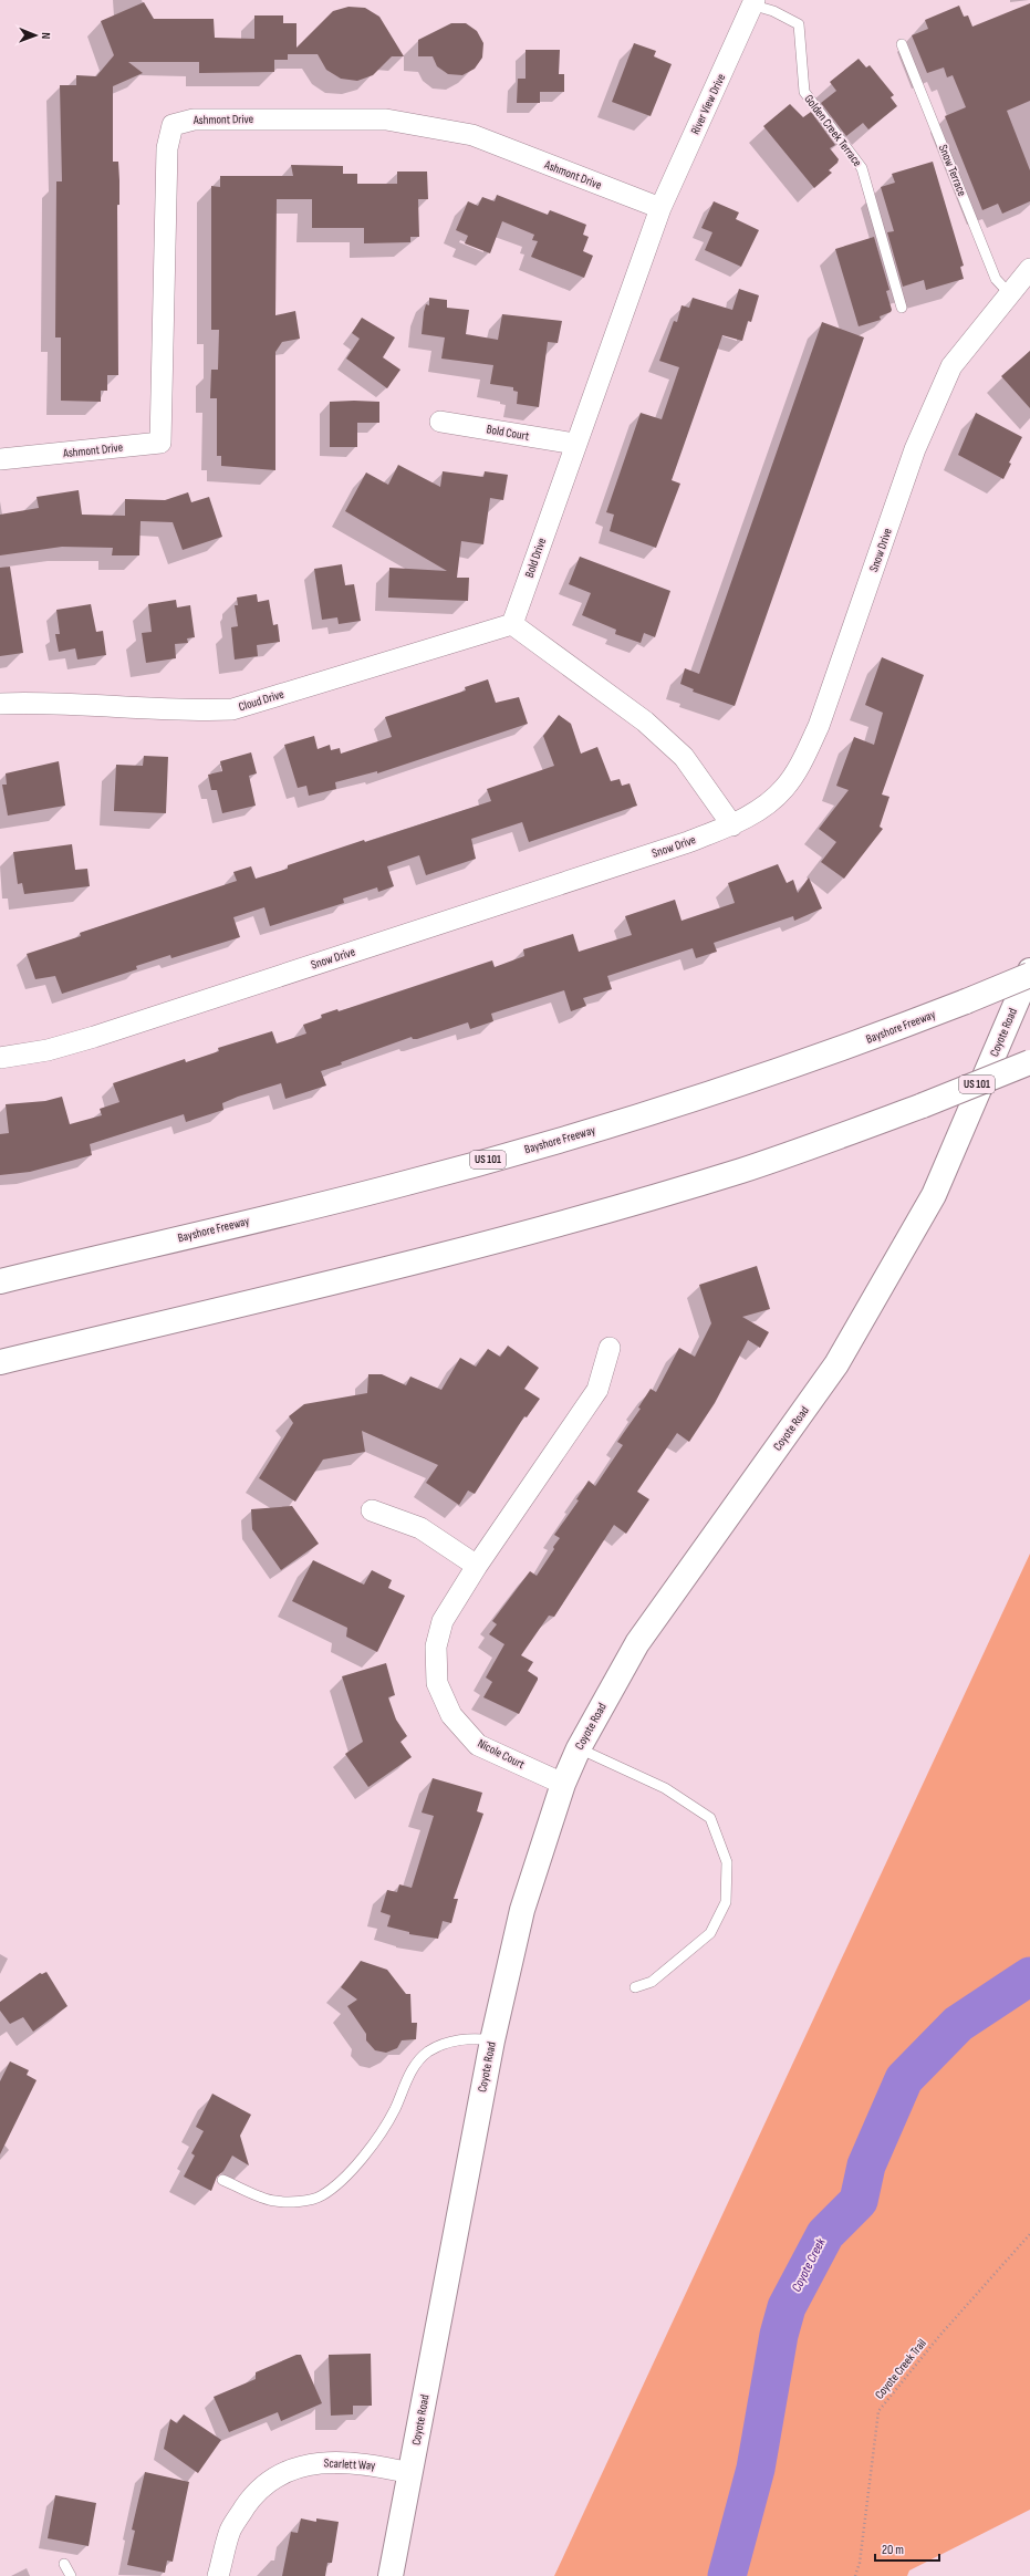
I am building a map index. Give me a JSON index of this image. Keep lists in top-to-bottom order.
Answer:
{
  "streets": {
    "main road": ["Bayshore Freeway", "Coyote Road", "US 101"],
    "street": [
      "River View Drive",
      "Ashmont Drive",
      "Bold Court",
      "Snow Drive",
      "Bold Drive",
      "Cloud Drive",
      "Nicole Court",
      "Scarlett Way"
    ],
    "lane": ["Golden Creek Terrace", "Snow Terrace"],
    "path": ["Coyote Creek Trail"]
  },
  "crossings": [
    ["River View Drive", "Ashmont Drive"],
    ["River View Drive", "Golden Creek Terrace"],
    ["River View Drive", "Bold Drive"],
    ["Ashmont Drive", "Bold Drive"],
    ["Snow Terrace", "Snow Drive"],
    ["Bold Court", "Bold Drive"],
    ["Bold Drive", "Cloud Drive"],
    ["Coyote Road", "Nicole Court"],
    ["Coyote Road", "Scarlett Way"]
  ],
  "water": ["Coyote Creek"],
  "scale_bar": "20 m",
  "north": "right"
}
